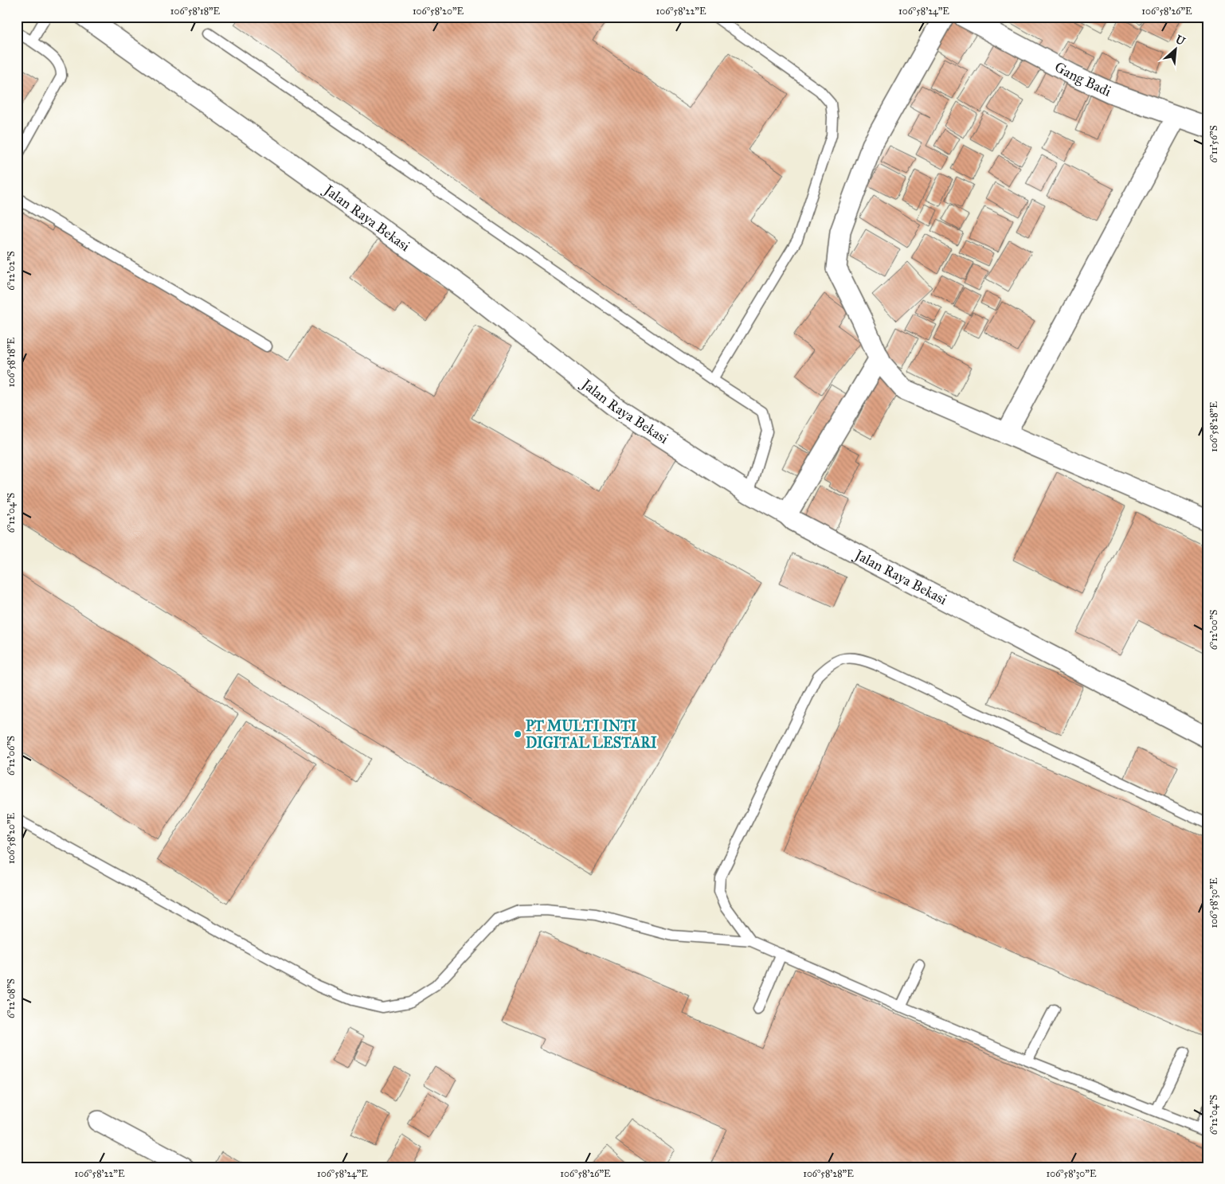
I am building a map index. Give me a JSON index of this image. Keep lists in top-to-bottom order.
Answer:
{
  "streets": {
    "street": ["Gang Badi", "Jalan Raya Bekasi"]
  },
  "places": ["PT MULTI INTI DIGITAL LESTARI"],
  "north": "top right",
  "coordinates": [
    "106°58'18\"E",
    "106°58'20\"E",
    "106°58'22\"E",
    "106°58'24\"E",
    "106°58'26\"E",
    "6°11'56\"S",
    "6°12'02\"S",
    "106°58'28\"E",
    "6°12'04\"S",
    "6°12'00\"S",
    "6°12'06\"S",
    "106°58'30\"E",
    "6°12'08\"S"
  ]
}
